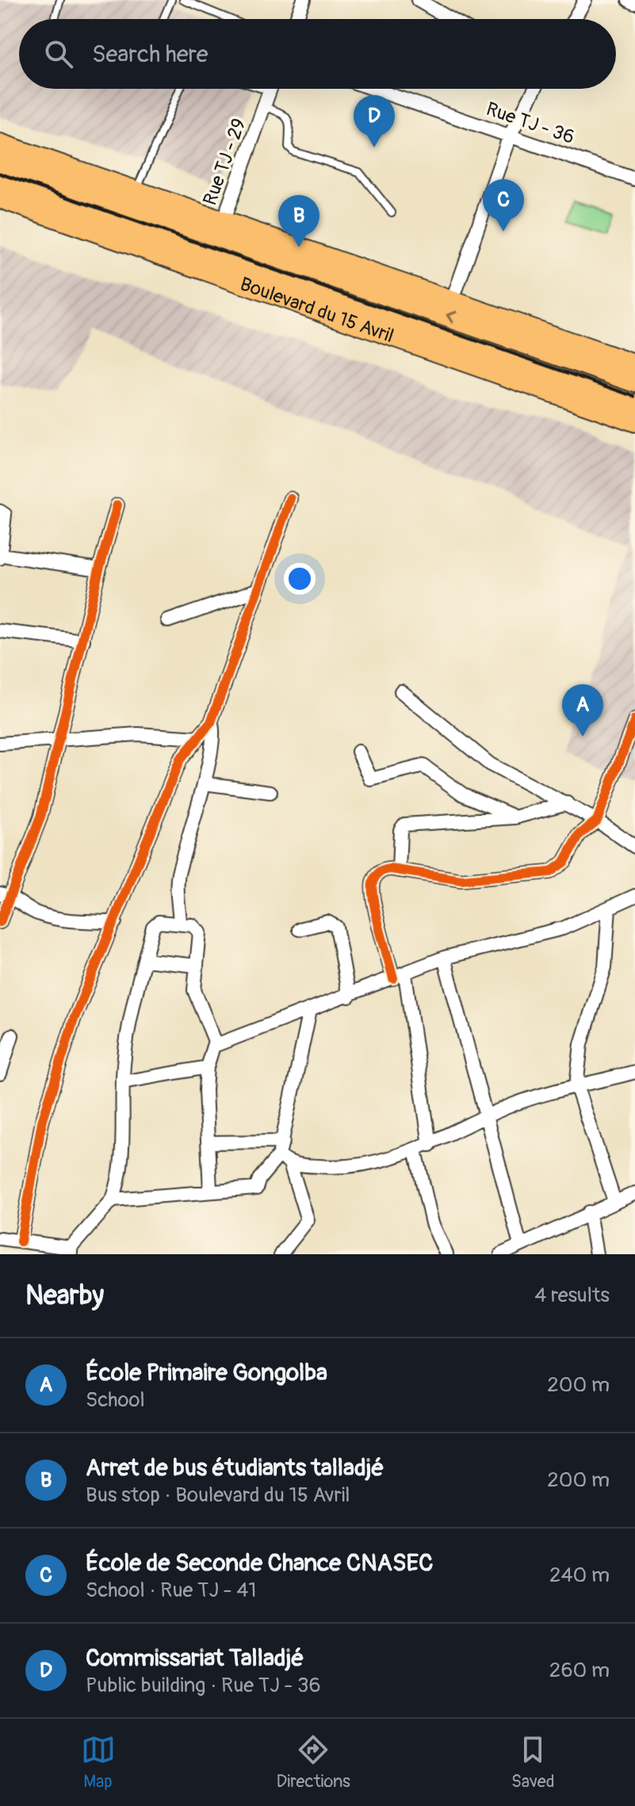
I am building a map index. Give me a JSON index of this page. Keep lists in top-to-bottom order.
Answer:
{
  "streets": {
    "highway": ["Boulevard du 15 Avril"],
    "street": ["Rue TJ - 36", "Rue TJ - 29"]
  },
  "page": {
    "search": "Search here",
    "pins": [
      "D",
      "C",
      "B",
      "A"
    ],
    "heading": ["Nearby", "4 results"],
    "list": [
      {
        "mark": "A",
        "name": "École Primaire Gongolba",
        "note": "School",
        "value": "200 m"
      },
      {
        "mark": "B",
        "name": "Arret de bus étudiants talladjé",
        "note": "Bus stop · Boulevard du 15 Avril",
        "value": "200 m"
      },
      {
        "mark": "C",
        "name": "École de Seconde Chance CNASEC",
        "note": "School · Rue TJ - 41",
        "value": "240 m"
      },
      {
        "mark": "D",
        "name": "Commissariat Talladjé",
        "note": "Public building · Rue TJ - 36",
        "value": "260 m"
      }
    ],
    "nav": ["Map", "Directions", "Saved"]
  }
}
